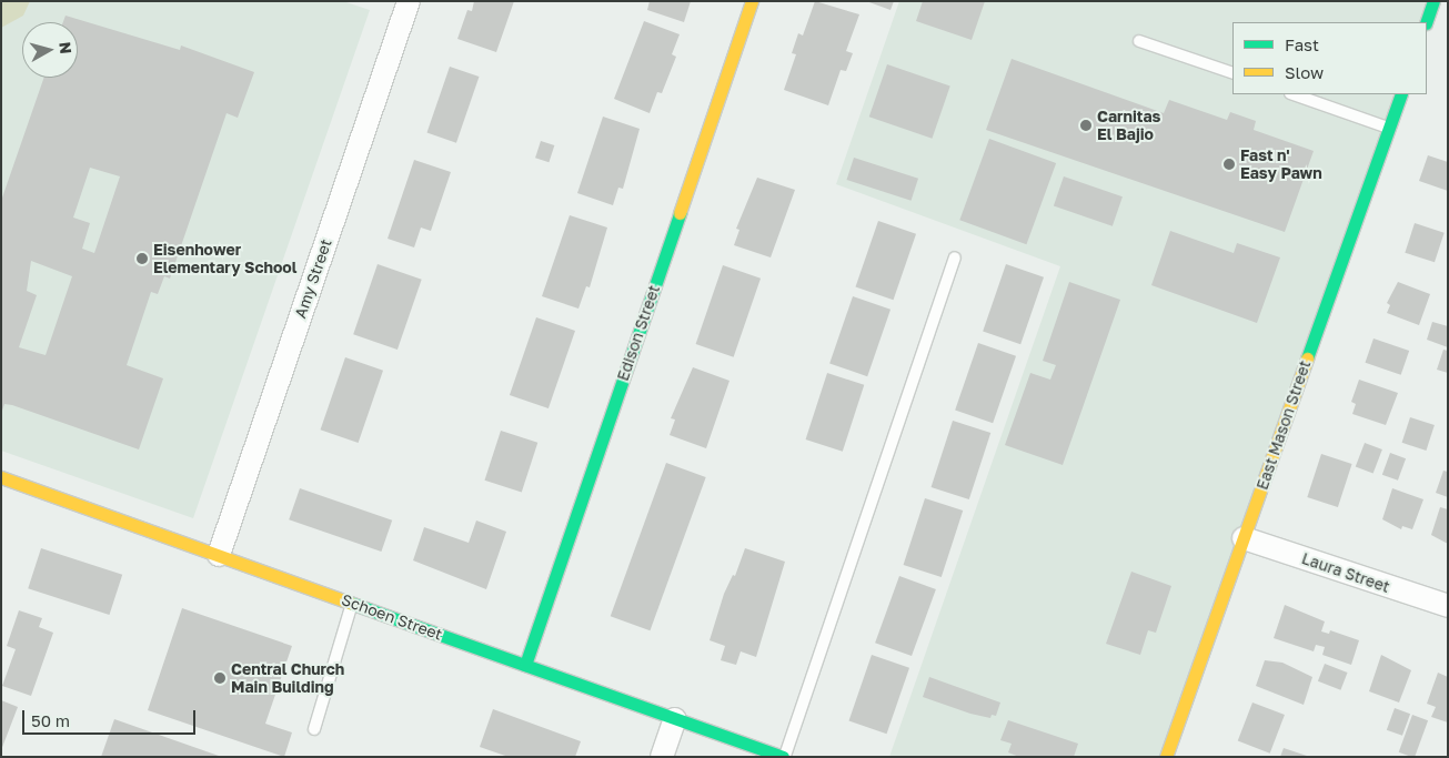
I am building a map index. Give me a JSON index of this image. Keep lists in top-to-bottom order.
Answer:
{
  "streets": {
    "street": [
      "Amy Street",
      "Edison Street",
      "East Mason Street",
      "Laura Street",
      "Schoen Street"
    ]
  },
  "crossings": [
    ["Amy Street", "Schoen Street"],
    ["Edison Street", "Schoen Street"],
    ["East Mason Street", "Laura Street"]
  ],
  "places": [
    "Carnitas El Bajio",
    "Fast n' Easy Pawn",
    "Eisenhower Elementary School",
    "Central Church Main Building"
  ],
  "legend": ["Fast", "Slow"],
  "scale_bar": "50 m",
  "north": "right"
}
